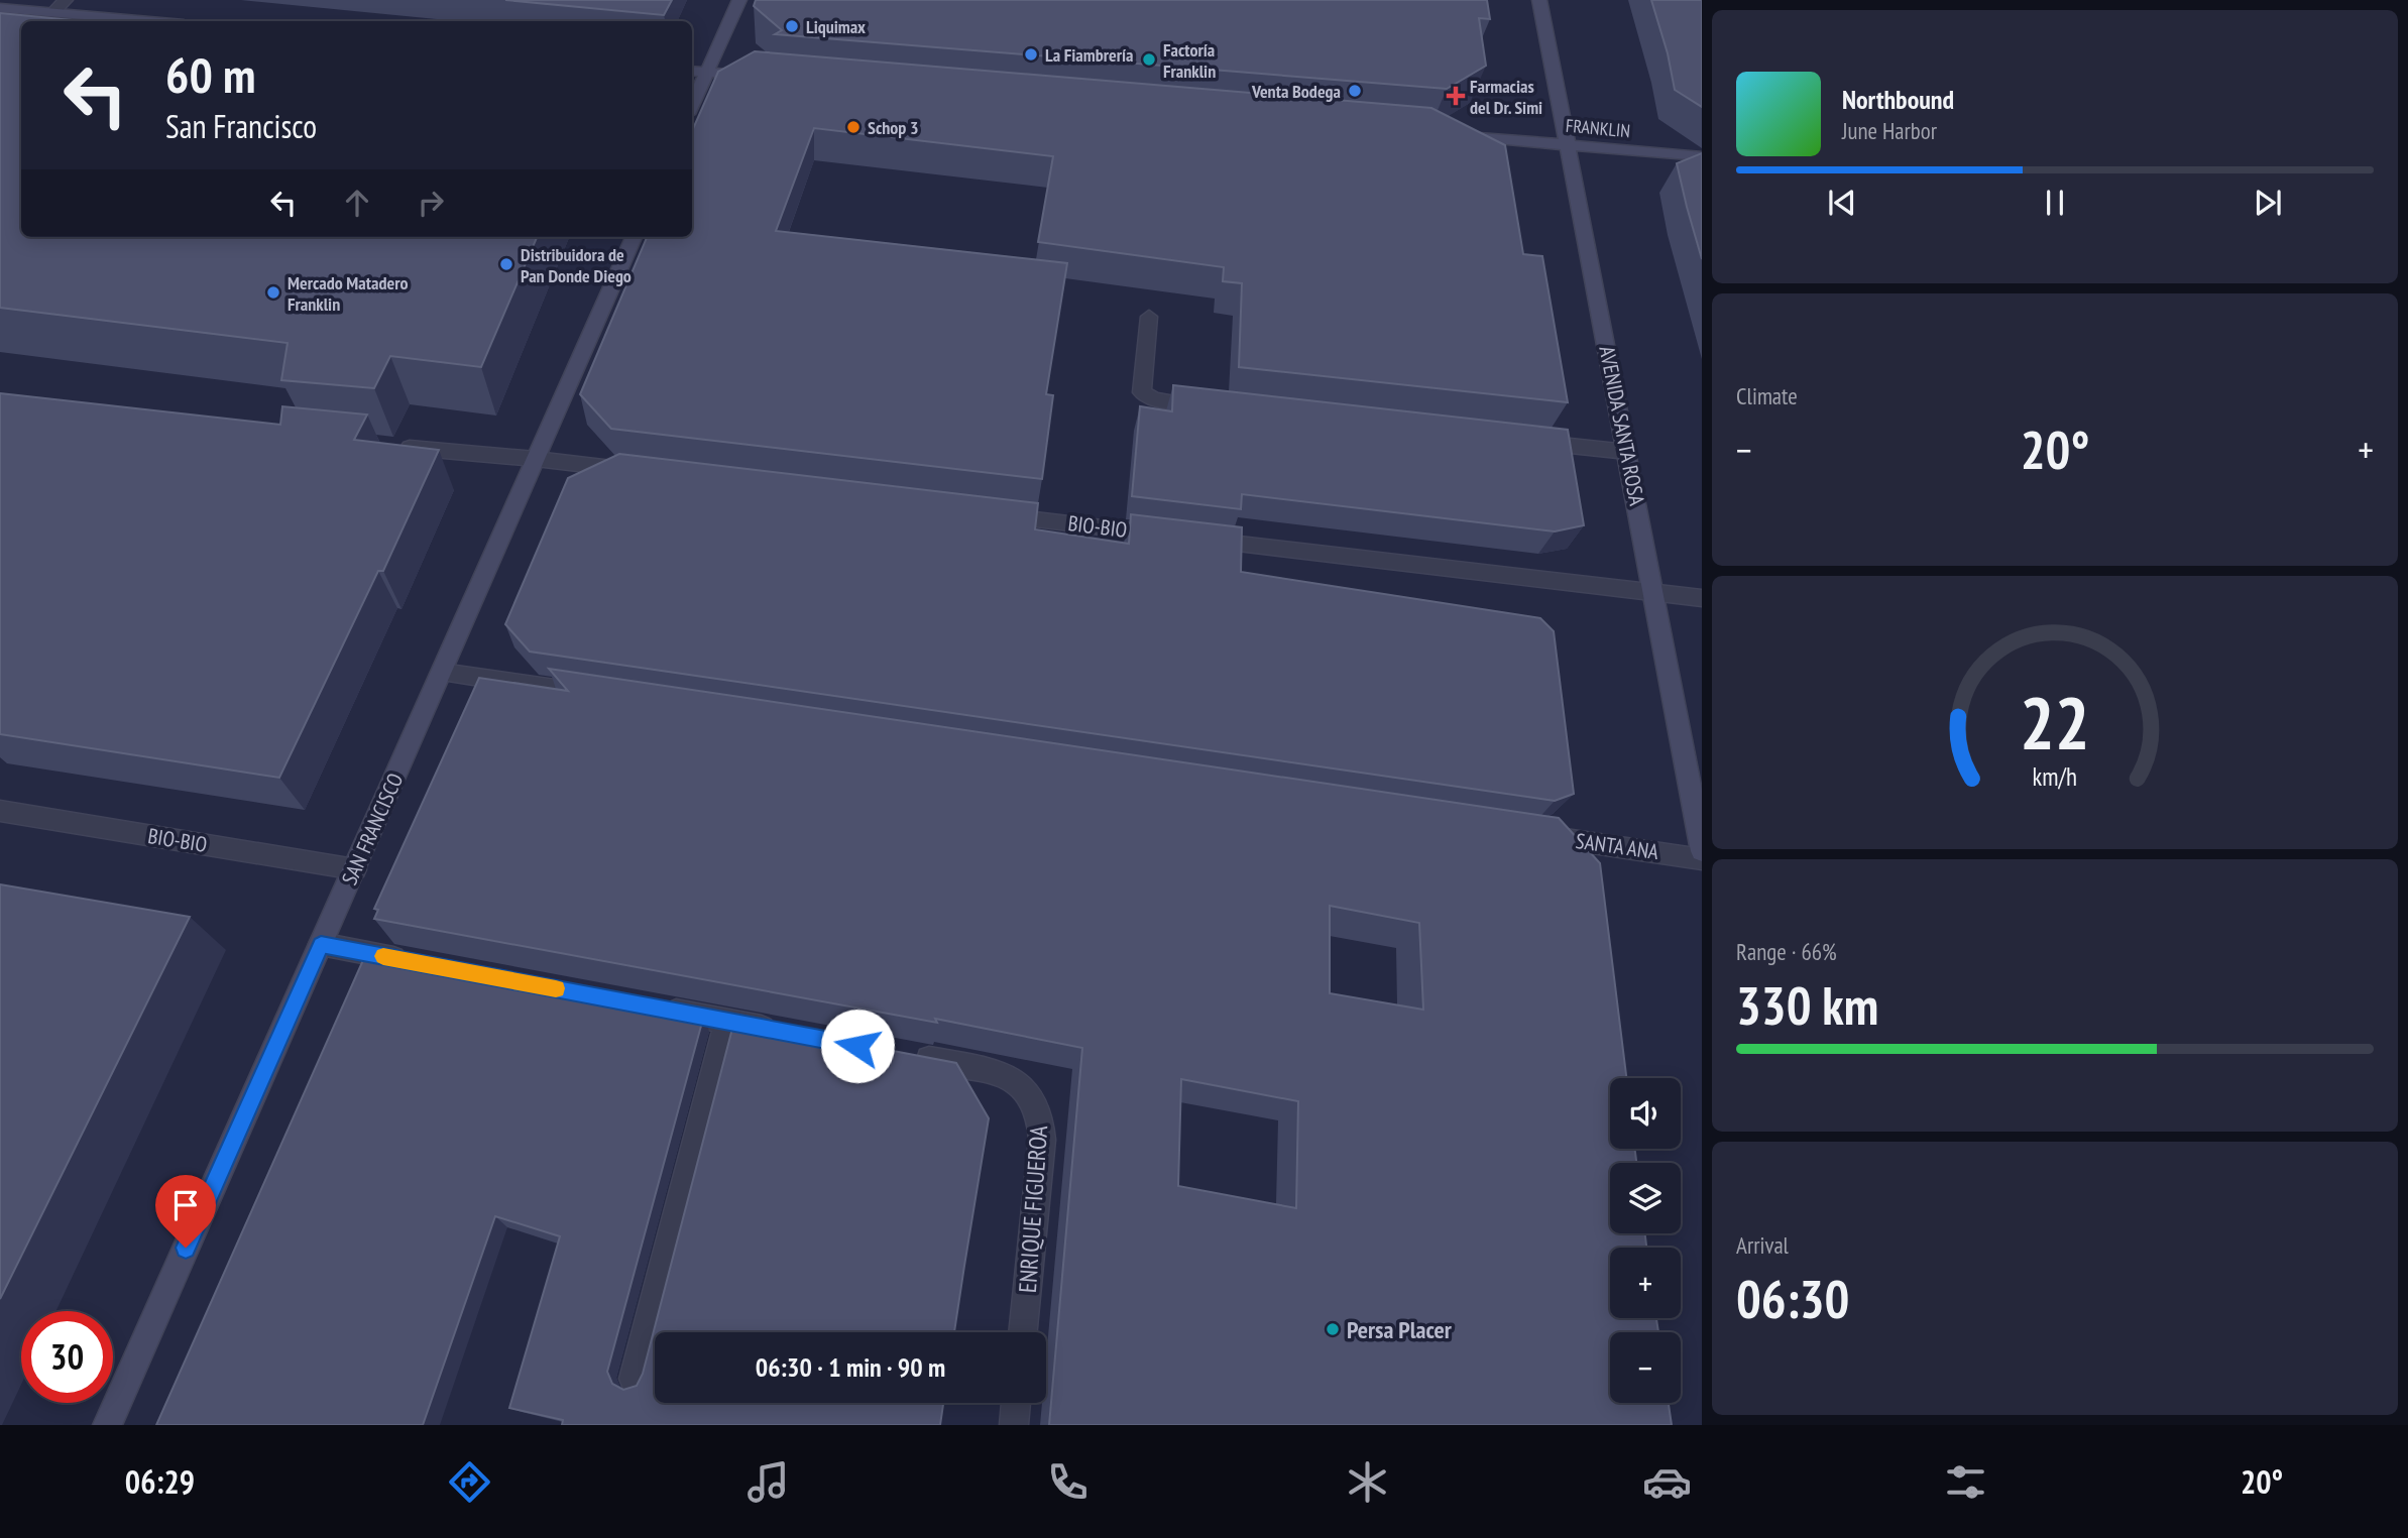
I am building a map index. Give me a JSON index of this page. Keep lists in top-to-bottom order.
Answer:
{
  "streets": {
    "main road": ["FRANKLIN", "AVENIDA SANTA ROSA", "SAN FRANCISCO"],
    "street": ["BIO-BIO", "SANTA ANA", "ENRIQUE FIGUEROA"]
  },
  "crossings": [
    ["FRANKLIN", "AVENIDA SANTA ROSA"],
    ["AVENIDA SANTA ROSA", "BIO-BIO"],
    ["BIO-BIO", "SAN FRANCISCO"]
  ],
  "places": {
    "other": [
      "Liquimax",
      "La Fiambrería",
      "Factoría Franklin",
      "Venta Bodega",
      "Schop 3",
      "Distribuidora de Pan Donde Diego",
      "Mercado Matadero Franklin",
      "Persa Placer"
    ],
    "health": ["Farmacias del Dr. Simi"]
  },
  "page": {
    "turn": ["60 m", "San Francisco"],
    "song": ["Northbound", "June Harbor"],
    "tile": [
      "Climate",
      ["Range · 66%", "330 km"],
      ["Arrival", "06:30"]
    ],
    "heat": ["−", "20°", "+"],
    "map_buttons": ["+", "−"],
    "limit": "30",
    "trip": "06:30 · 1 min · 90 m",
    "tabs": ["06:29", "20°"],
    "gauge": ["22", "km/h"]
  }
}
